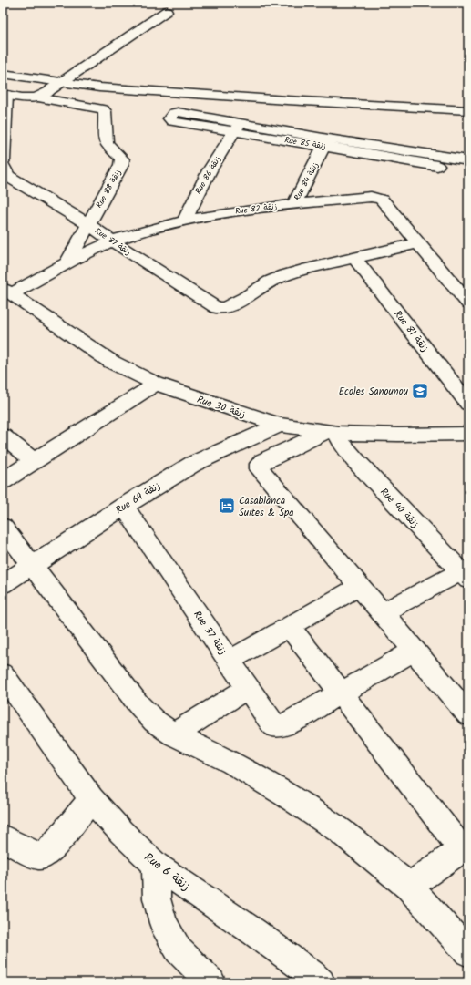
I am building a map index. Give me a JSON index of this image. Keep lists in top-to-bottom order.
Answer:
{
  "streets": {
    "street": [
      "Rue 85 زنقة",
      "Rue 86 زنقة",
      "Rue 84 زنقة",
      "Rue 88 زنقة",
      "Rue 82 زنقة",
      "Rue 87 زنقة",
      "Rue 81 زنقة",
      "Rue 30 زنقة",
      "Rue 69 زنقة",
      "Rue 40 زنقة",
      "Rue 37 زنقة",
      "Rue 6 زنقة"
    ]
  },
  "crossings": [
    ["Rue 85 زنقة", "Rue 86 زنقة"],
    ["Rue 85 زنقة", "Rue 84 زنقة"],
    ["Rue 86 زنقة", "Rue 82 زنقة"],
    ["Rue 84 زنقة", "Rue 82 زنقة"],
    ["Rue 88 زنقة", "Rue 82 زنقة"],
    ["Rue 88 زنقة", "Rue 87 زنقة"],
    ["Rue 82 زنقة", "Rue 87 زنقة"],
    ["Rue 82 زنقة", "Rue 30 زنقة"],
    ["Rue 87 زنقة", "Rue 81 زنقة"],
    ["Rue 30 زنقة", "Rue 69 زنقة"],
    ["Rue 30 زنقة", "Rue 40 زنقة"],
    ["Rue 69 زنقة", "Rue 37 زنقة"]
  ],
  "places": {
    "school or university": ["Ecoles Sanounou"],
    "hotel": ["Casablanca Suites & Spa"]
  }
}
